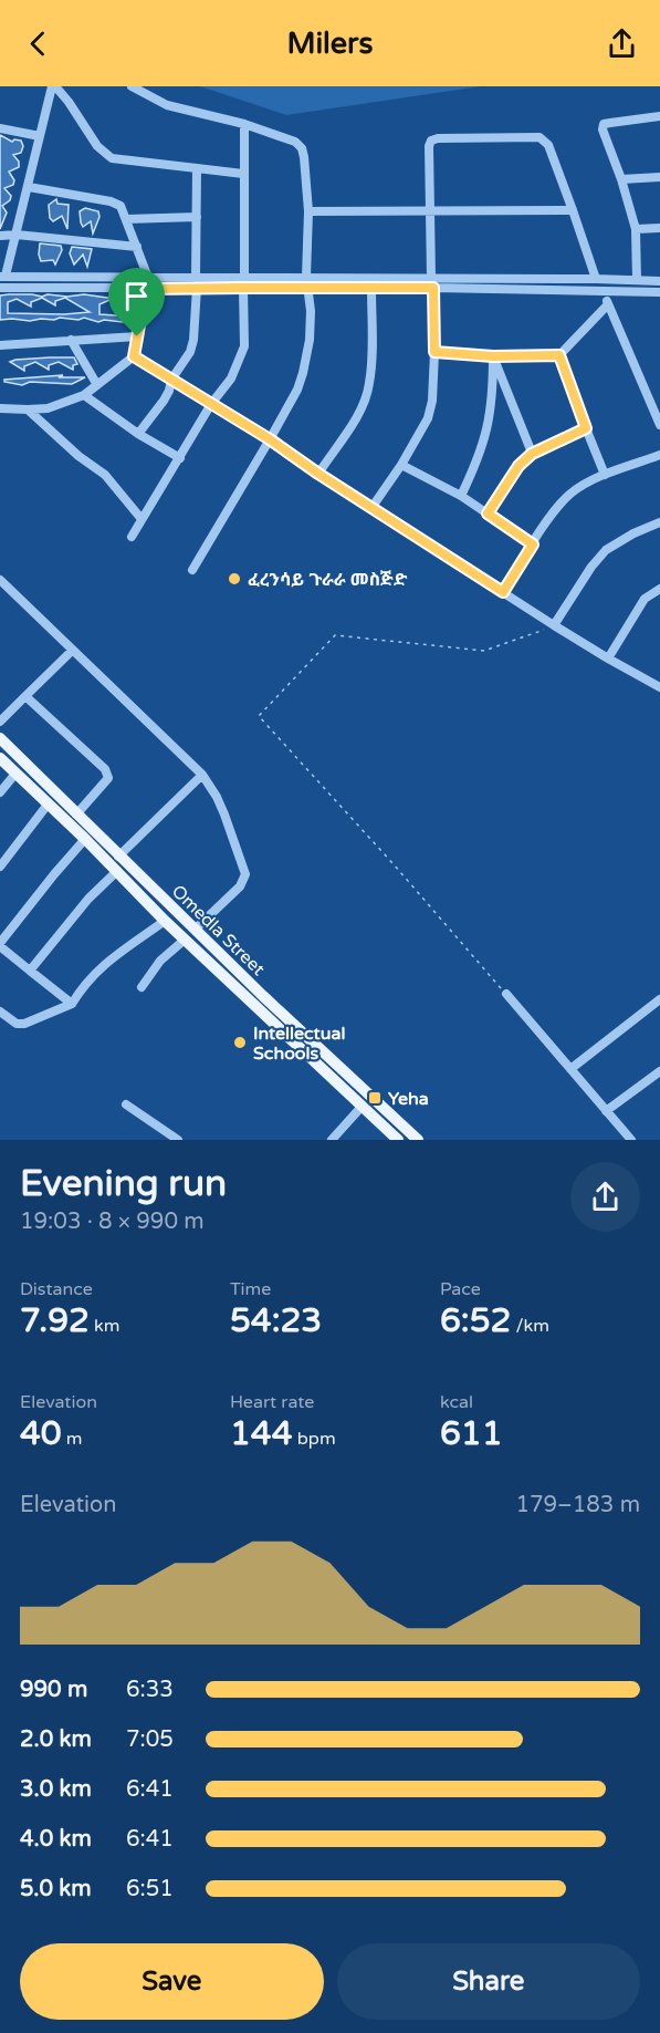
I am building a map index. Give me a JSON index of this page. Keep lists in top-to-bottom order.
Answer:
{
  "streets": {
    "main road": ["Omedla Street"]
  },
  "places": {
    "other": ["ፈረንሳይ ጉራራ መስጅድ", "Intellectual Schools"],
    "transit": ["Yeha"]
  },
  "page": {
    "header": "Milers",
    "heading": ["Evening run", "19:03 · 8 × 990 m"],
    "stats": [
      ["Distance", "7.92 km"],
      ["Time", "54:23"],
      ["Pace", "6:52 /km"],
      ["Elevation", "40 m"],
      ["Heart rate", "144 bpm"],
      ["kcal", "611"]
    ],
    "chart": ["Elevation", "179–183 m"],
    "list": [
      {
        "name": "990 m",
        "note": "6:33"
      },
      {
        "name": "2.0 km",
        "note": "7:05"
      },
      {
        "name": "3.0 km",
        "note": "6:41"
      },
      {
        "name": "4.0 km",
        "note": "6:41"
      },
      {
        "name": "5.0 km",
        "note": "6:51"
      }
    ],
    "buttons": ["Save", "Share"]
  }
}
